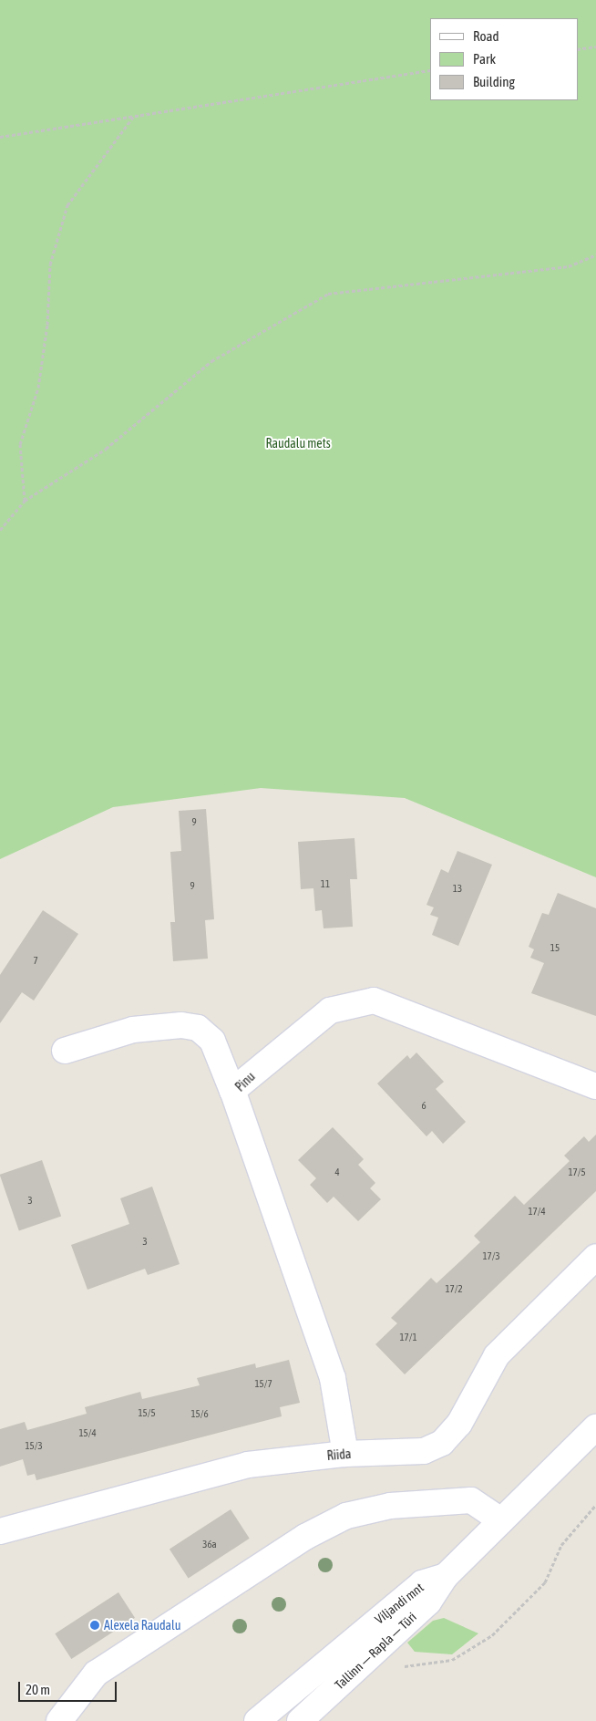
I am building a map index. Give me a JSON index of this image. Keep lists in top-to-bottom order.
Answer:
{
  "streets": {
    "street": [
      "Pinu",
      "Riida",
      "Viljandi mnt",
      "Tallinn — Rapla — Türi"
    ]
  },
  "crossings": [
    ["Pinu", "Riida"],
    ["Viljandi mnt", "Tallinn — Rapla — Türi"]
  ],
  "parks": ["Raudalu mets"],
  "places": ["Alexela Raudalu"],
  "house_numbers": [
    "9",
    "11",
    "9",
    "13",
    "15",
    "7",
    "6",
    "4",
    "17/5",
    "3",
    "17/4",
    "3",
    "17/3",
    "17/2",
    "17/1",
    "15/7",
    "15/5",
    "15/6",
    "15/4",
    "15/3",
    "36a"
  ],
  "legend": ["Road", "Park", "Building"],
  "scale_bar": "20 m"
}
